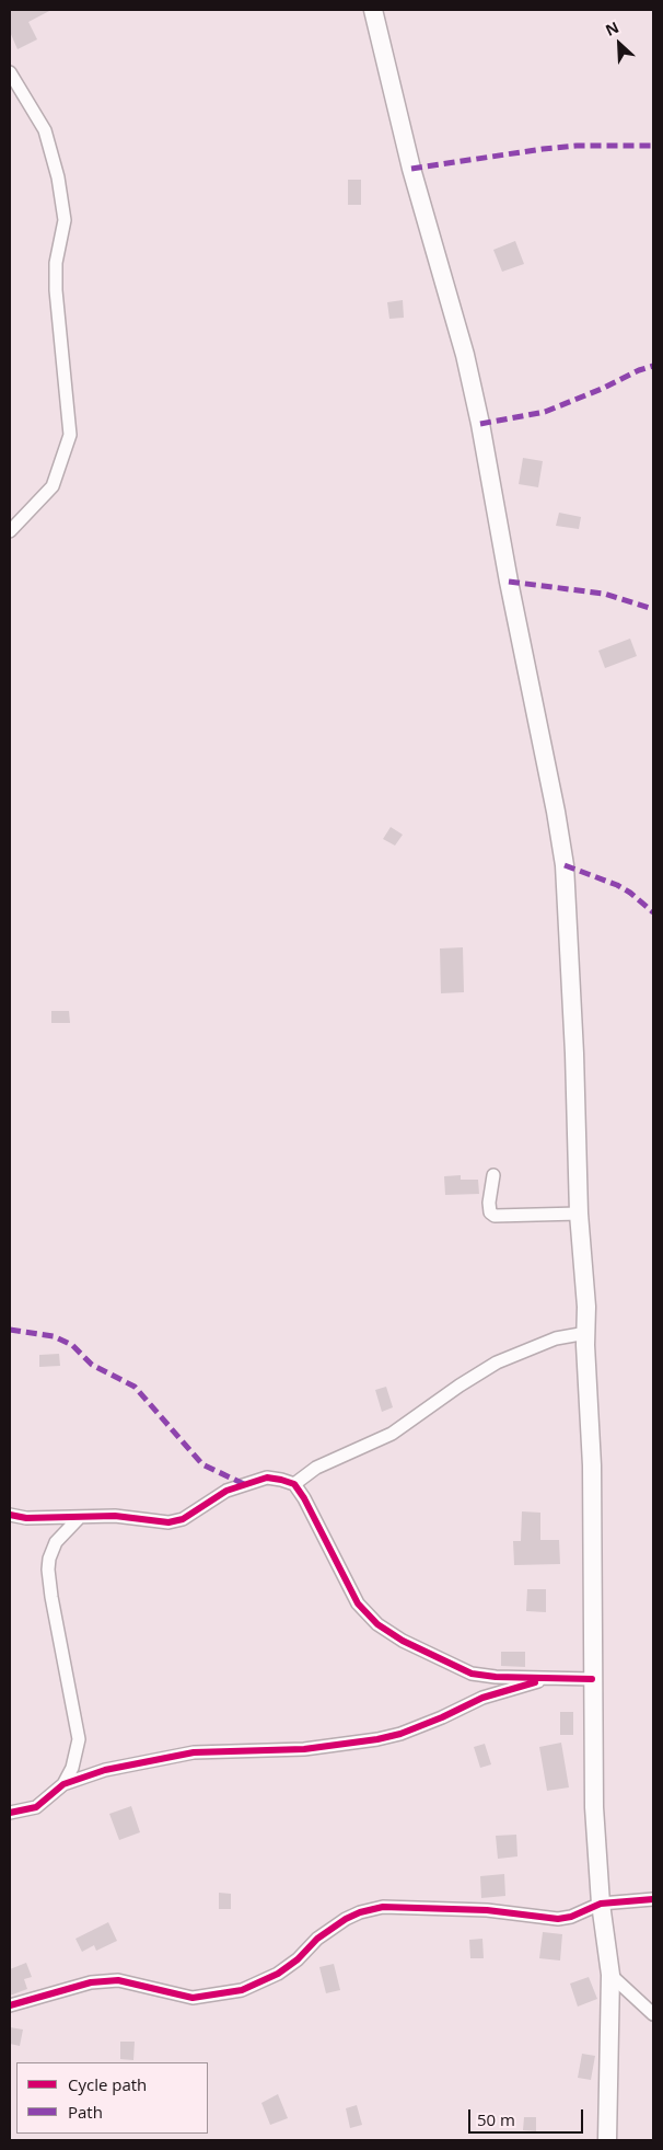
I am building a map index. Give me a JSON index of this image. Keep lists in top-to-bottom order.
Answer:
{
  "legend": ["Cycle path", "Path"],
  "scale_bar": "50 m",
  "north": "top left"
}
